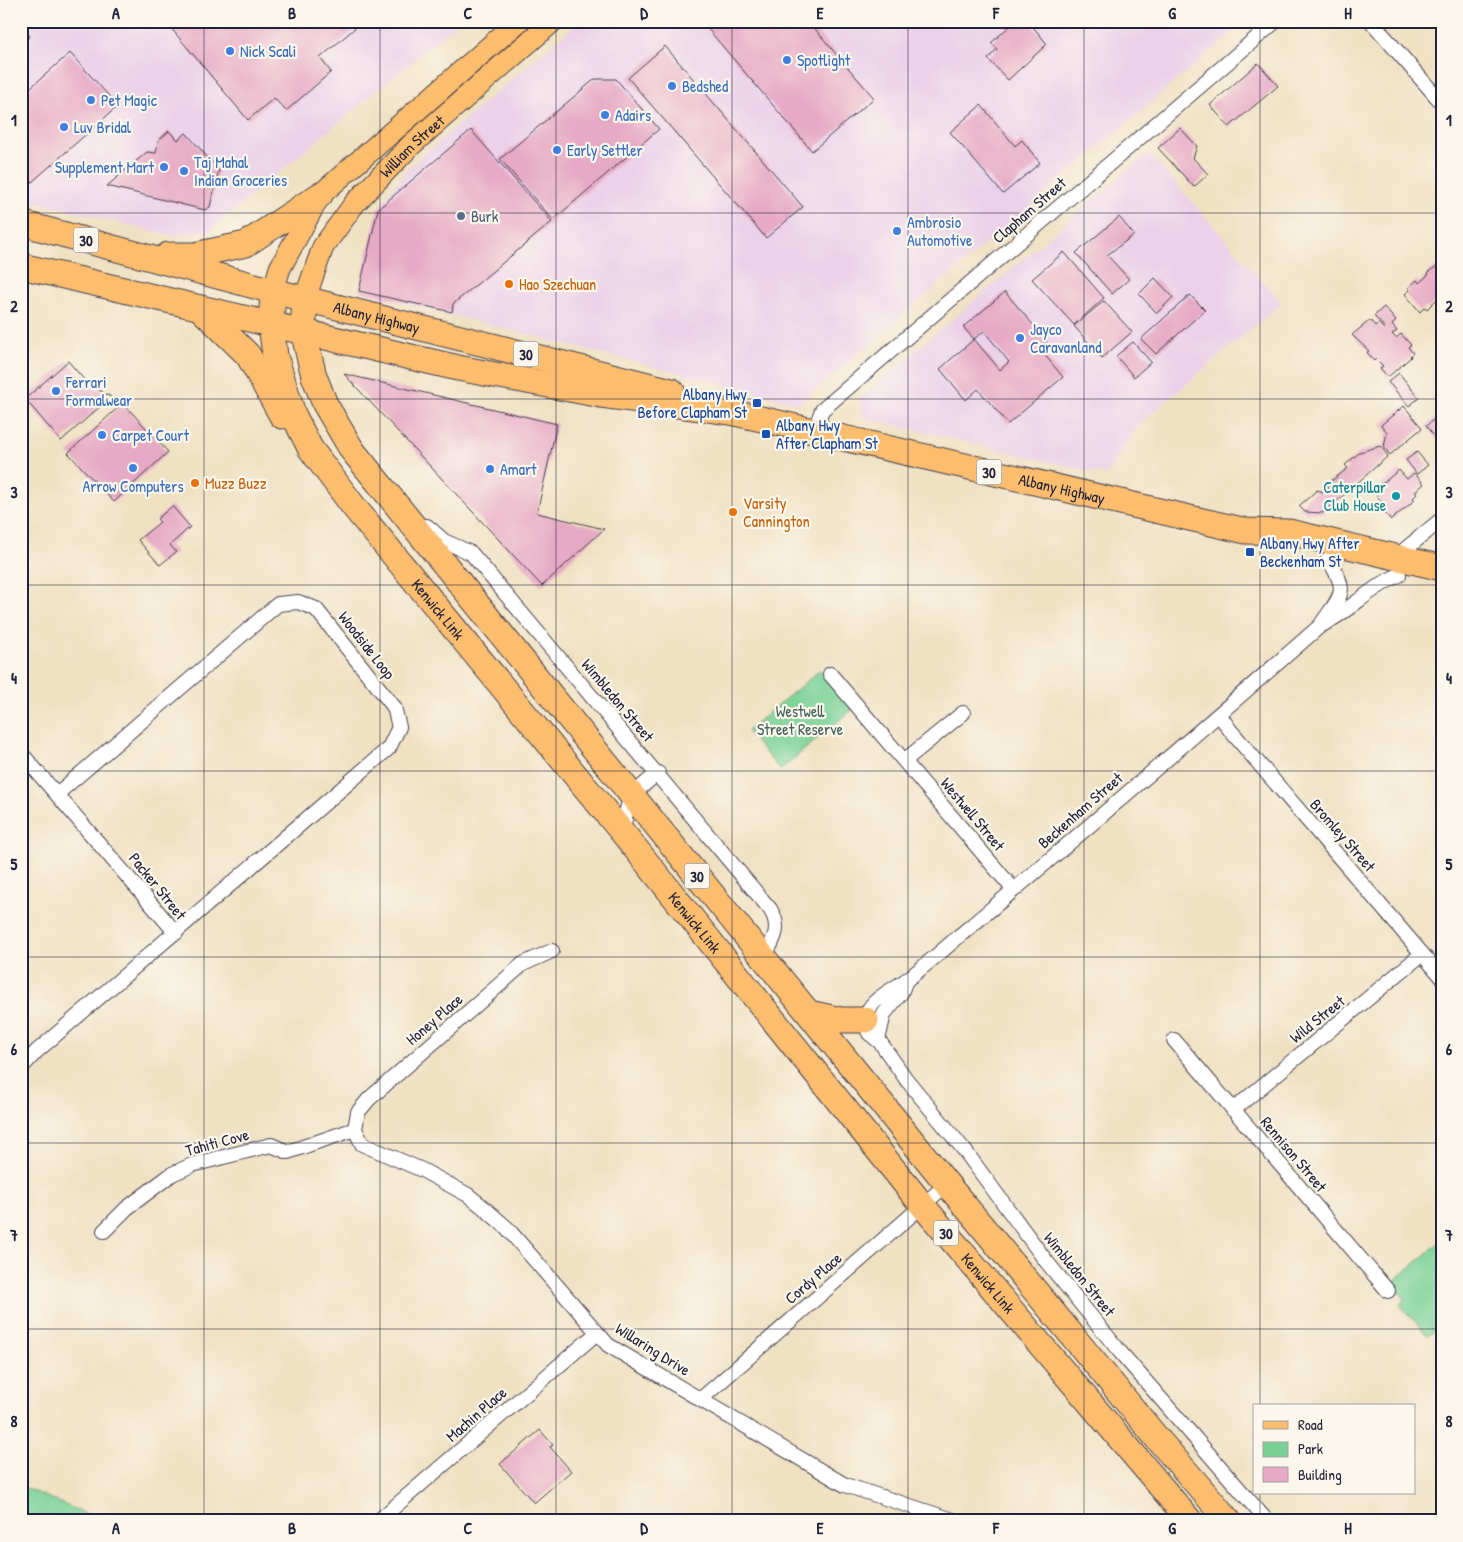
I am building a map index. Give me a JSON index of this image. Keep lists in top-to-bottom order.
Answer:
{
  "streets": {
    "highway": ["30", "Albany Highway", "Kenwick Link"],
    "main road": ["William Street"],
    "street": [
      "Clapham Street",
      "Woodside Loop",
      "Wimbledon Street",
      "Beckenham Street",
      "Westwell Street",
      "Bromley Street",
      "Packer Street",
      "Honey Place",
      "Wild Street",
      "Tahiti Cove",
      "Rennison Street",
      "Cordy Place",
      "Willaring Drive",
      "Machin Place"
    ]
  },
  "crossings": [
    ["William Street", "Albany Highway"],
    ["William Street", "Kenwick Link"],
    ["Clapham Street", "Albany Highway"],
    ["Albany Highway", "Kenwick Link"],
    ["Albany Highway", "Beckenham Street"],
    ["Kenwick Link", "Wimbledon Street"],
    ["Kenwick Link", "Cordy Place"],
    ["Woodside Loop", "Packer Street"],
    ["Wimbledon Street", "Beckenham Street"],
    ["Beckenham Street", "Westwell Street"],
    ["Beckenham Street", "Bromley Street"],
    ["Bromley Street", "Wild Street"],
    ["Honey Place", "Tahiti Cove"],
    ["Honey Place", "Willaring Drive"],
    ["Wild Street", "Rennison Street"],
    ["Tahiti Cove", "Willaring Drive"],
    ["Cordy Place", "Willaring Drive"],
    ["Willaring Drive", "Machin Place"]
  ],
  "parks": ["Westwell Street Reserve"],
  "places": {
    "other": [
      "Nick Scali",
      "Spotlight",
      "Bedshed",
      "Pet Magic",
      "Adairs",
      "Luv Bridal",
      "Early Settler",
      "Supplement Mart",
      "Taj Mahal Indian Groceries",
      "Burk",
      "Ambrosio Automotive",
      "Hao Szechuan",
      "Jayco Caravanland",
      "Ferrari Formalwear",
      "Carpet Court",
      "Arrow Computers",
      "Amart",
      "Muzz Buzz",
      "Caterpillar Club House",
      "Varsity Cannington"
    ],
    "transit": ["Albany Hwy Before Clapham St", "Albany Hwy After Clapham St", "Albany Hwy After Beckenham St"]
  },
  "legend": ["Road", "Park", "Building"],
  "grid": {
    "columns": [
      "A",
      "B",
      "C",
      "D",
      "E",
      "F",
      "G",
      "H"
    ],
    "rows": [
      "1",
      "2",
      "3",
      "4",
      "5",
      "6",
      "7",
      "8"
    ]
  }
}
